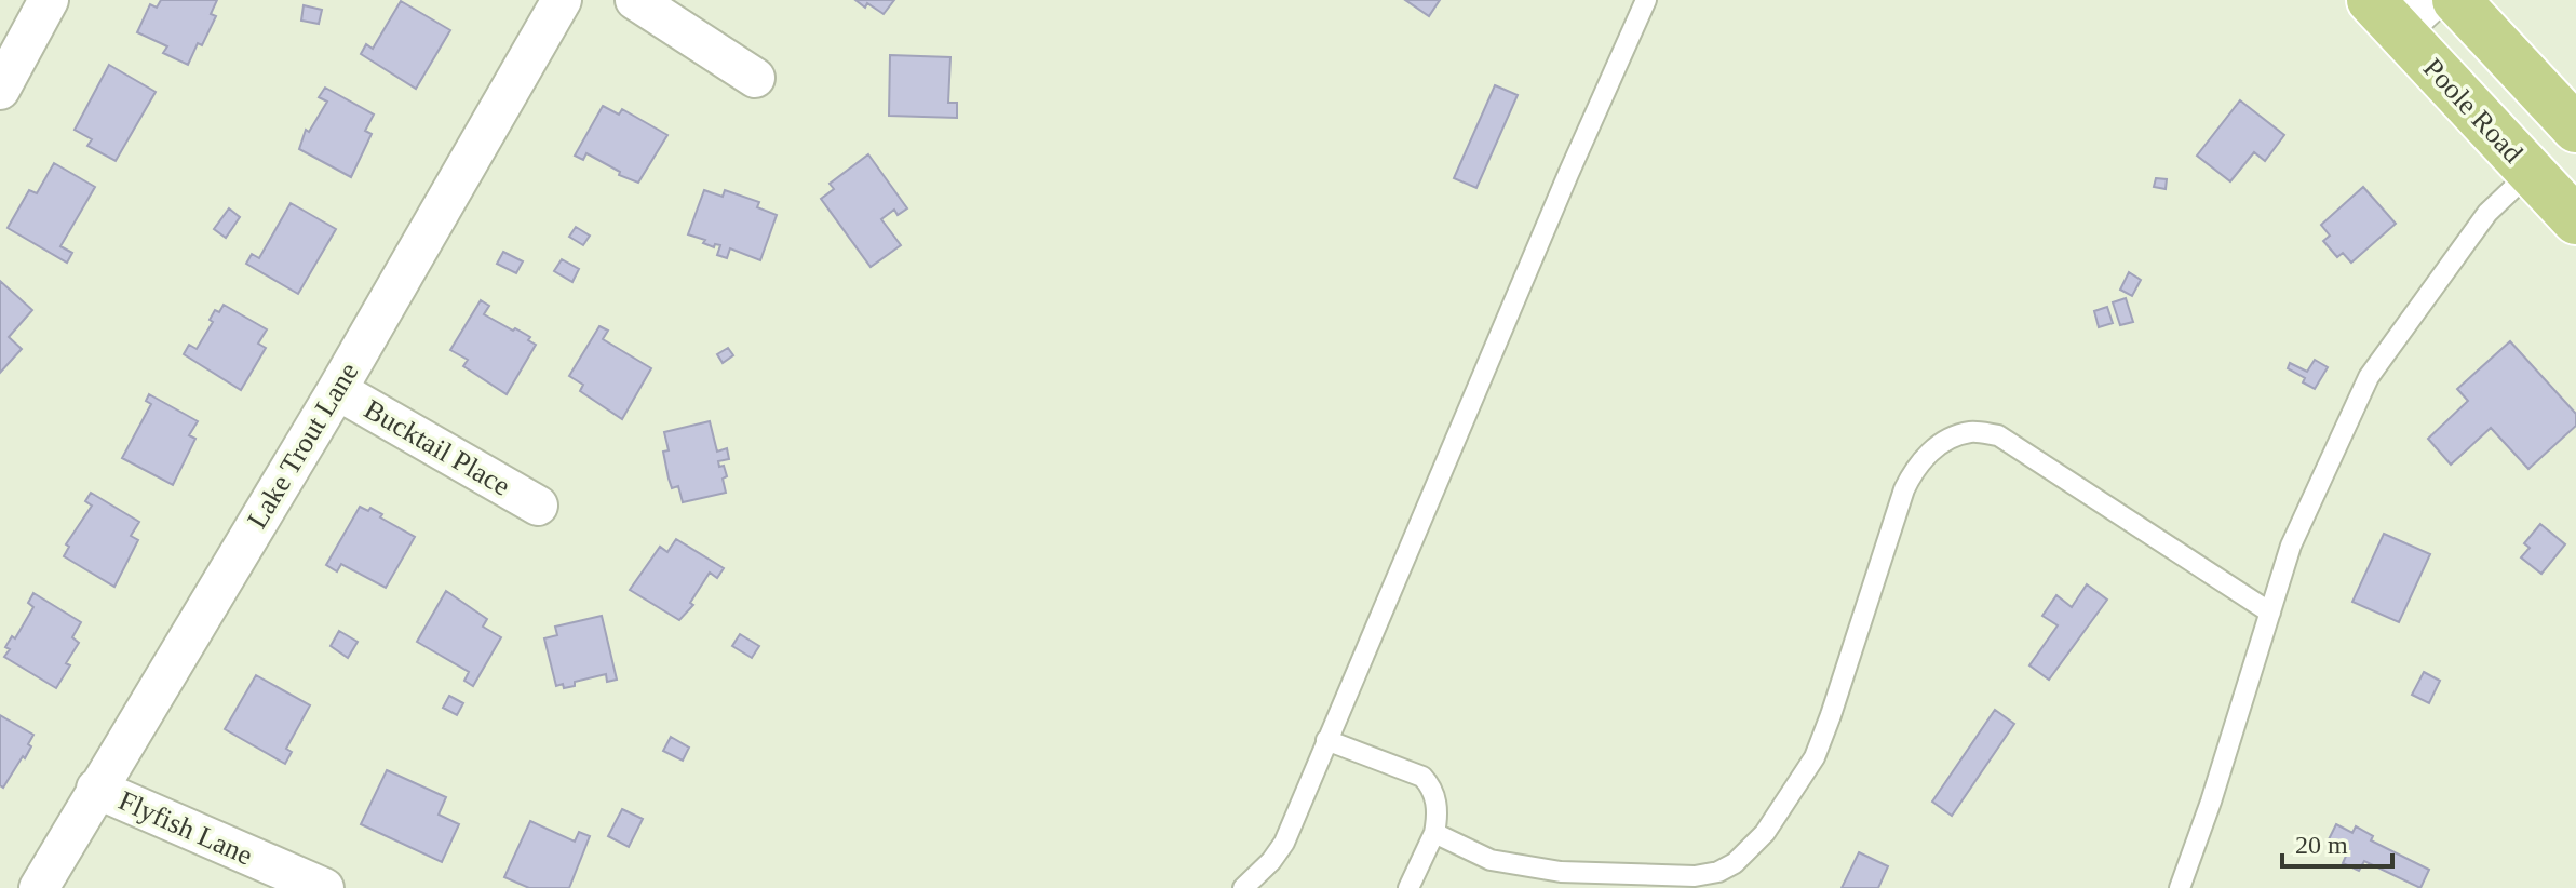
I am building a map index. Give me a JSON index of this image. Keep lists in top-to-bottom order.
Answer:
{
  "streets": {
    "main road": ["Poole Road"],
    "street": ["Lake Trout Lane", "Bucktail Place", "Flyfish Lane"]
  },
  "crossings": [
    ["Lake Trout Lane", "Bucktail Place"],
    ["Lake Trout Lane", "Flyfish Lane"]
  ],
  "scale_bar": "20 m"
}
